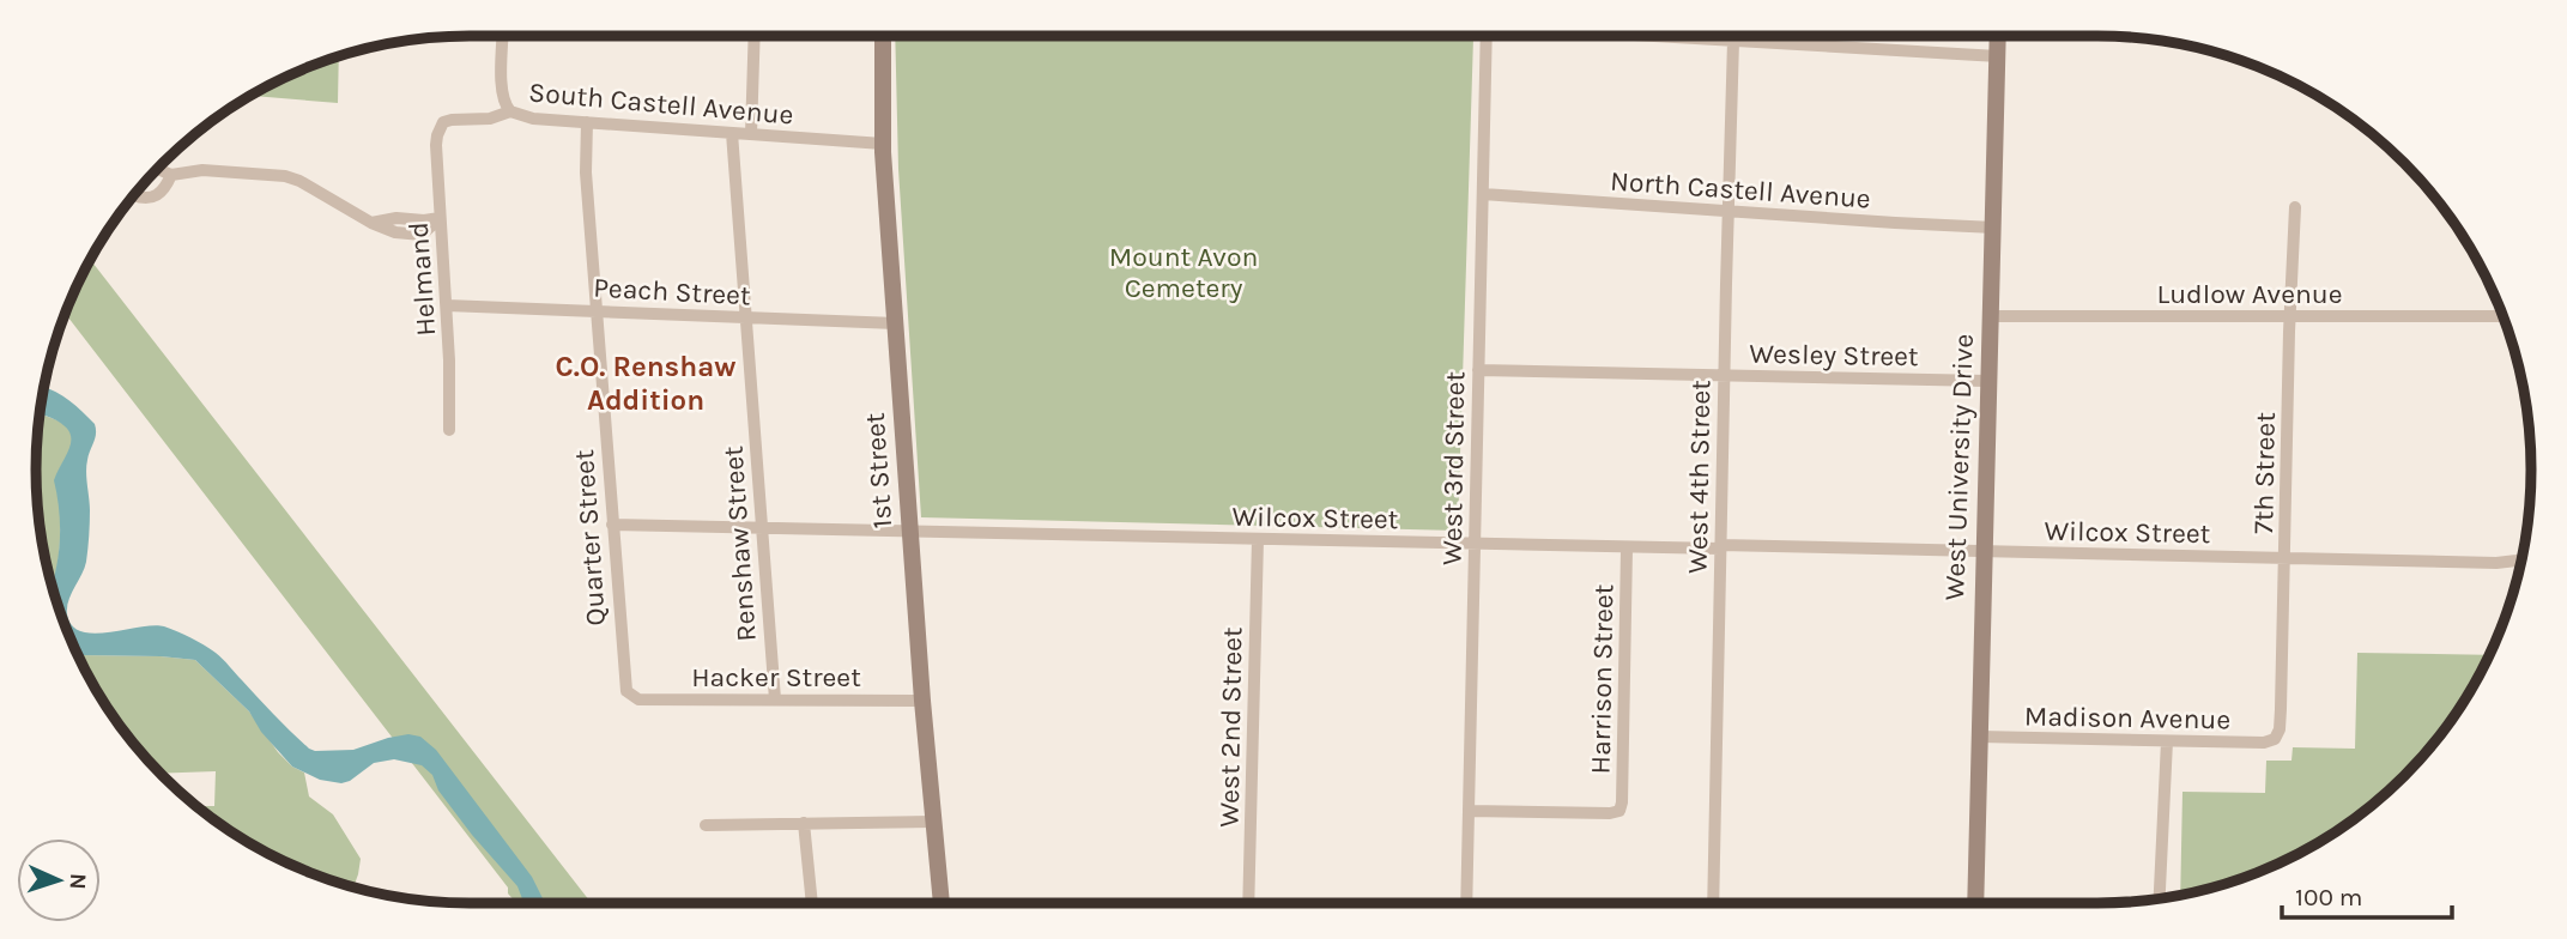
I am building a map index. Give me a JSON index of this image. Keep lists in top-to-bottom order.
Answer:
{
  "streets": {
    "street": [
      "South Castell Avenue",
      "North Castell Avenue",
      "Helmand",
      "Peach Street",
      "Ludlow Avenue",
      "Wesley Street",
      "West University Drive",
      "West 3rd Street",
      "1st Street",
      "7th Street",
      "West 4th Street",
      "Wilcox Street",
      "Quarter Street",
      "Renshaw Street",
      "Hacker Street",
      "Harrison Street",
      "Madison Avenue",
      "West 2nd Street"
    ]
  },
  "crossings": [
    ["South Castell Avenue", "Helmand"],
    ["South Castell Avenue", "1st Street"],
    ["South Castell Avenue", "Quarter Street"],
    ["South Castell Avenue", "Renshaw Street"],
    ["North Castell Avenue", "West University Drive"],
    ["North Castell Avenue", "West 3rd Street"],
    ["North Castell Avenue", "West 4th Street"],
    ["Helmand", "Peach Street"],
    ["Peach Street", "1st Street"],
    ["Peach Street", "Quarter Street"],
    ["Peach Street", "Renshaw Street"],
    ["Ludlow Avenue", "West University Drive"],
    ["Ludlow Avenue", "7th Street"],
    ["Wesley Street", "West University Drive"],
    ["Wesley Street", "West 3rd Street"],
    ["Wesley Street", "West 4th Street"],
    ["West University Drive", "Wilcox Street"],
    ["West University Drive", "Madison Avenue"],
    ["West 3rd Street", "Wilcox Street"],
    ["West 3rd Street", "Harrison Street"],
    ["1st Street", "Wilcox Street"],
    ["1st Street", "Hacker Street"],
    ["7th Street", "Wilcox Street"],
    ["7th Street", "Madison Avenue"],
    ["West 4th Street", "Wilcox Street"],
    ["Wilcox Street", "Quarter Street"],
    ["Wilcox Street", "Renshaw Street"],
    ["Wilcox Street", "Harrison Street"],
    ["Wilcox Street", "West 2nd Street"],
    ["Quarter Street", "Hacker Street"],
    ["Renshaw Street", "Hacker Street"]
  ],
  "districts": ["C.O. Renshaw Addition"],
  "parks": ["Mount Avon Cemetery"],
  "scale_bar": "100 m",
  "north": "right"
}
